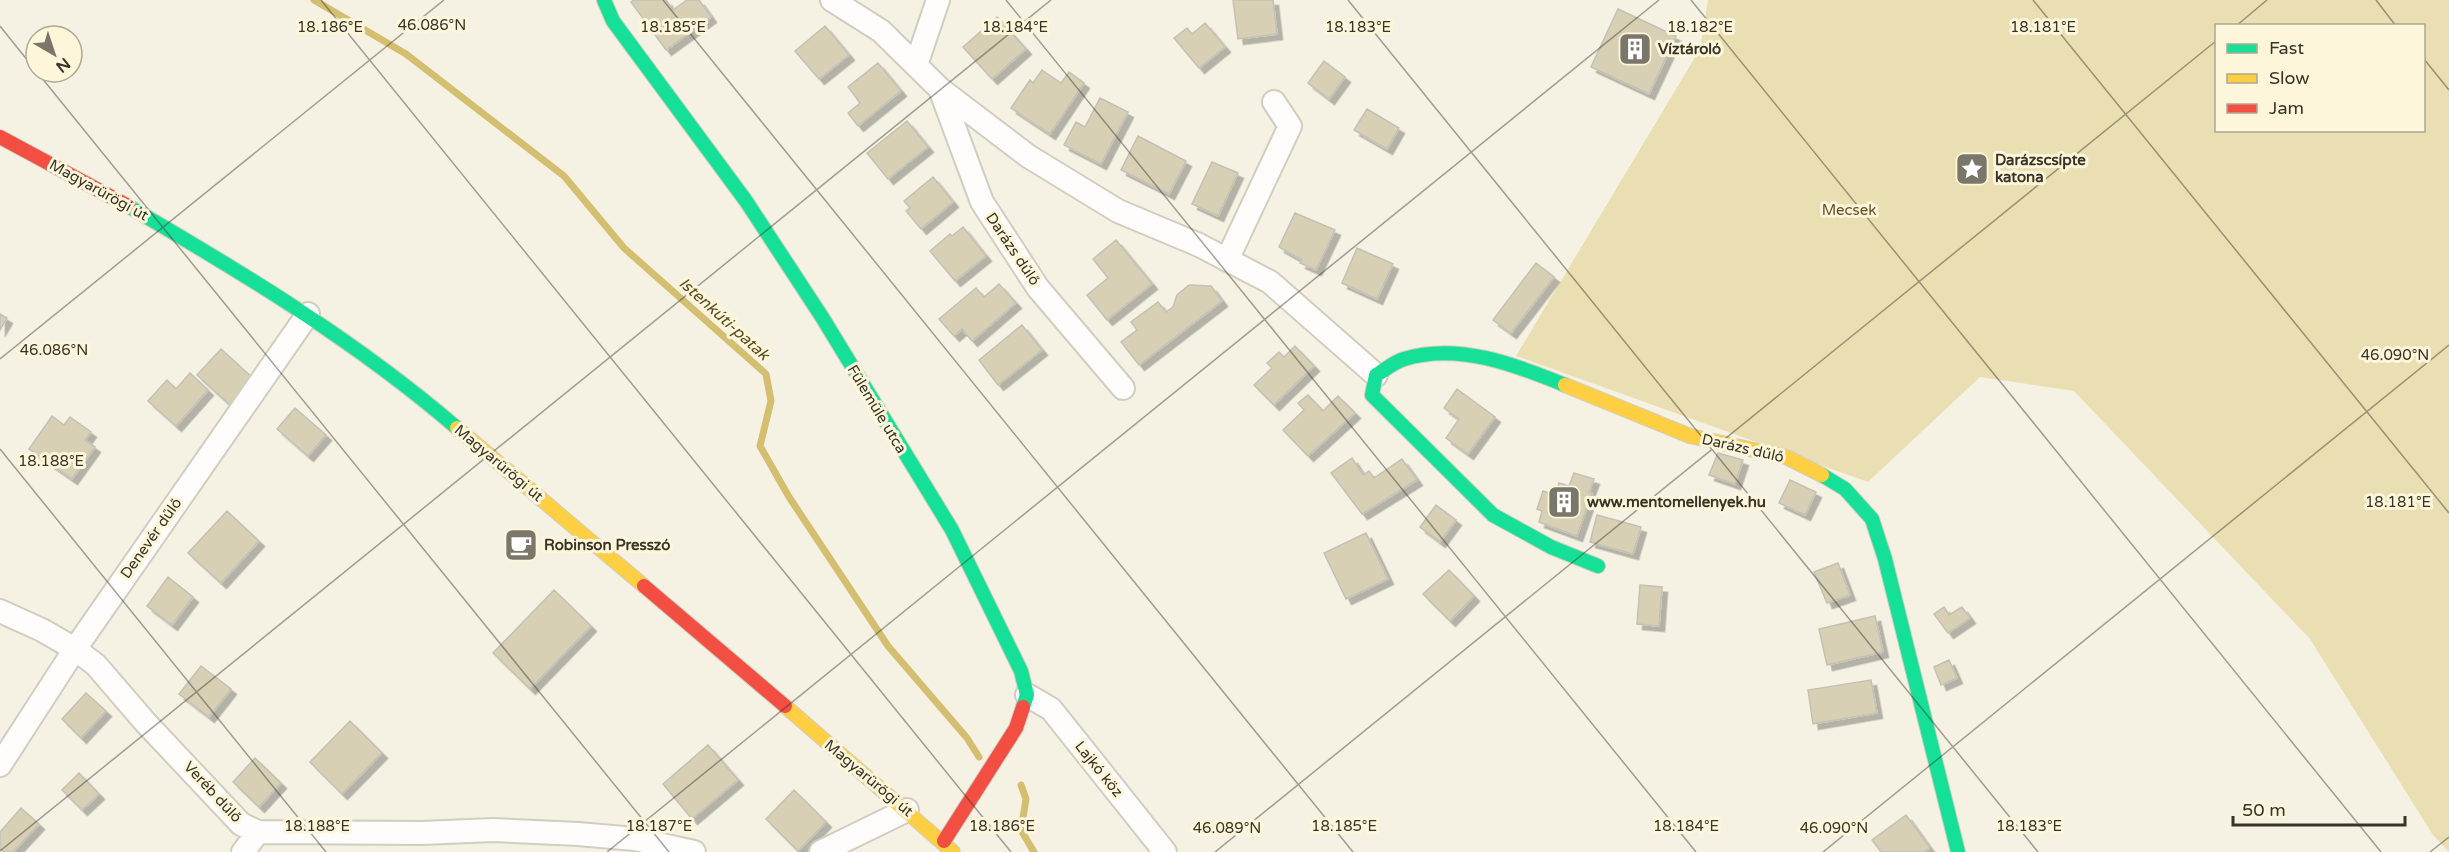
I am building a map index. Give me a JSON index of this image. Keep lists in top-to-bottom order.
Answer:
{
  "streets": {
    "street": [
      "Magyarürögi út",
      "Darázs dűlő",
      "Fülemüle utca",
      "Denevér dűlő",
      "Lajkó köz",
      "Veréb dűlő"
    ]
  },
  "crossings": [
    ["Magyarürögi út", "Denevér dűlő"],
    ["Fülemüle utca", "Lajkó köz"],
    ["Denevér dűlő", "Veréb dűlő"]
  ],
  "water": ["Istenkúti-patak"],
  "parks": ["Mecsek"],
  "places": {
    "building": ["Víztároló", "www.mentomellenyek.hu"],
    "place": ["Darázscsípte katona"],
    "cafe": ["Robinson Presszó"]
  },
  "legend": ["Fast", "Slow", "Jam"],
  "scale_bar": "50 m",
  "north": "bottom right",
  "coordinates": [
    "46.086°N",
    "18.186°E",
    "18.185°E",
    "18.184°E",
    "18.183°E",
    "18.181°E",
    "18.182°E",
    "46.090°N",
    "18.188°E",
    "18.187°E",
    "46.089°N"
  ]
}
